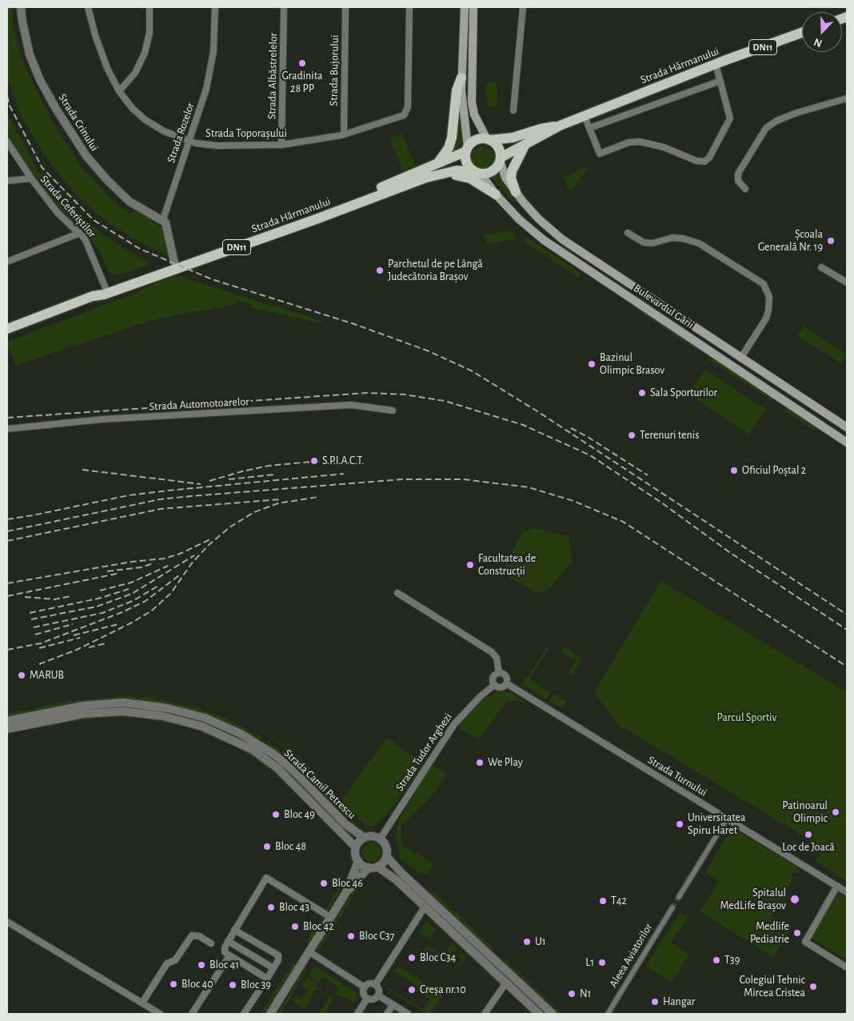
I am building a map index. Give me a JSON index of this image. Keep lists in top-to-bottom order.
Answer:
{
  "streets": {
    "main road": ["DN11", "Strada Hărmanului", "Bulevardul Gării"],
    "street": [
      "Strada Bujorului",
      "Strada Albăstrelelor",
      "Strada Crinului",
      "Strada Rozelor",
      "Strada Toporașului",
      "Strada Ceferiștilor",
      "Strada Automotoarelor",
      "Strada Tudor Arghezi",
      "Strada Turnului",
      "Strada Camil Petrescu",
      "Aleea Aviatorilor"
    ]
  },
  "crossings": [
    ["Strada Hărmanului", "Strada Ceferiștilor"],
    ["Strada Hărmanului", "Bulevardul Gării"],
    ["Strada Bujorului", "Strada Toporașului"],
    ["Strada Albăstrelelor", "Strada Toporașului"],
    ["Strada Crinului", "Strada Rozelor"],
    ["Strada Rozelor", "Strada Toporașului"],
    ["Strada Tudor Arghezi", "Strada Turnului"],
    ["Strada Tudor Arghezi", "Strada Camil Petrescu"]
  ],
  "parks": ["Parcul Sportiv"],
  "places": [
    "Gradinita 28 PP",
    "Școala Generală Nr. 19",
    "Parchetul de pe Lângă Judecătoria Brașov",
    "Bazinul Olimpic Brasov",
    "Sala Sporturilor",
    "Terenuri tenis",
    "S.P.I.A.C.T.",
    "Oficiul Poștal 2",
    "Facultatea de Construcții",
    "MARUB",
    "We Play",
    "Patinoarul Olimpic",
    "Bloc 49",
    "Universitatea Spiru Haret",
    "Loc de Joacă",
    "Bloc 48",
    "Bloc 46",
    "Spitalul MedLife Brașov",
    "T42",
    "Bloc 43",
    "Bloc 42",
    "Medlife Pediatrie",
    "Bloc C37",
    "U1",
    "Bloc C34",
    "T39",
    "L1",
    "Bloc 41",
    "Bloc 40",
    "Bloc 39",
    "Colegiul Tehnic Mircea Cristea",
    "Creșa nr.10",
    "N1",
    "Hangar"
  ],
  "north": "bottom"
}
